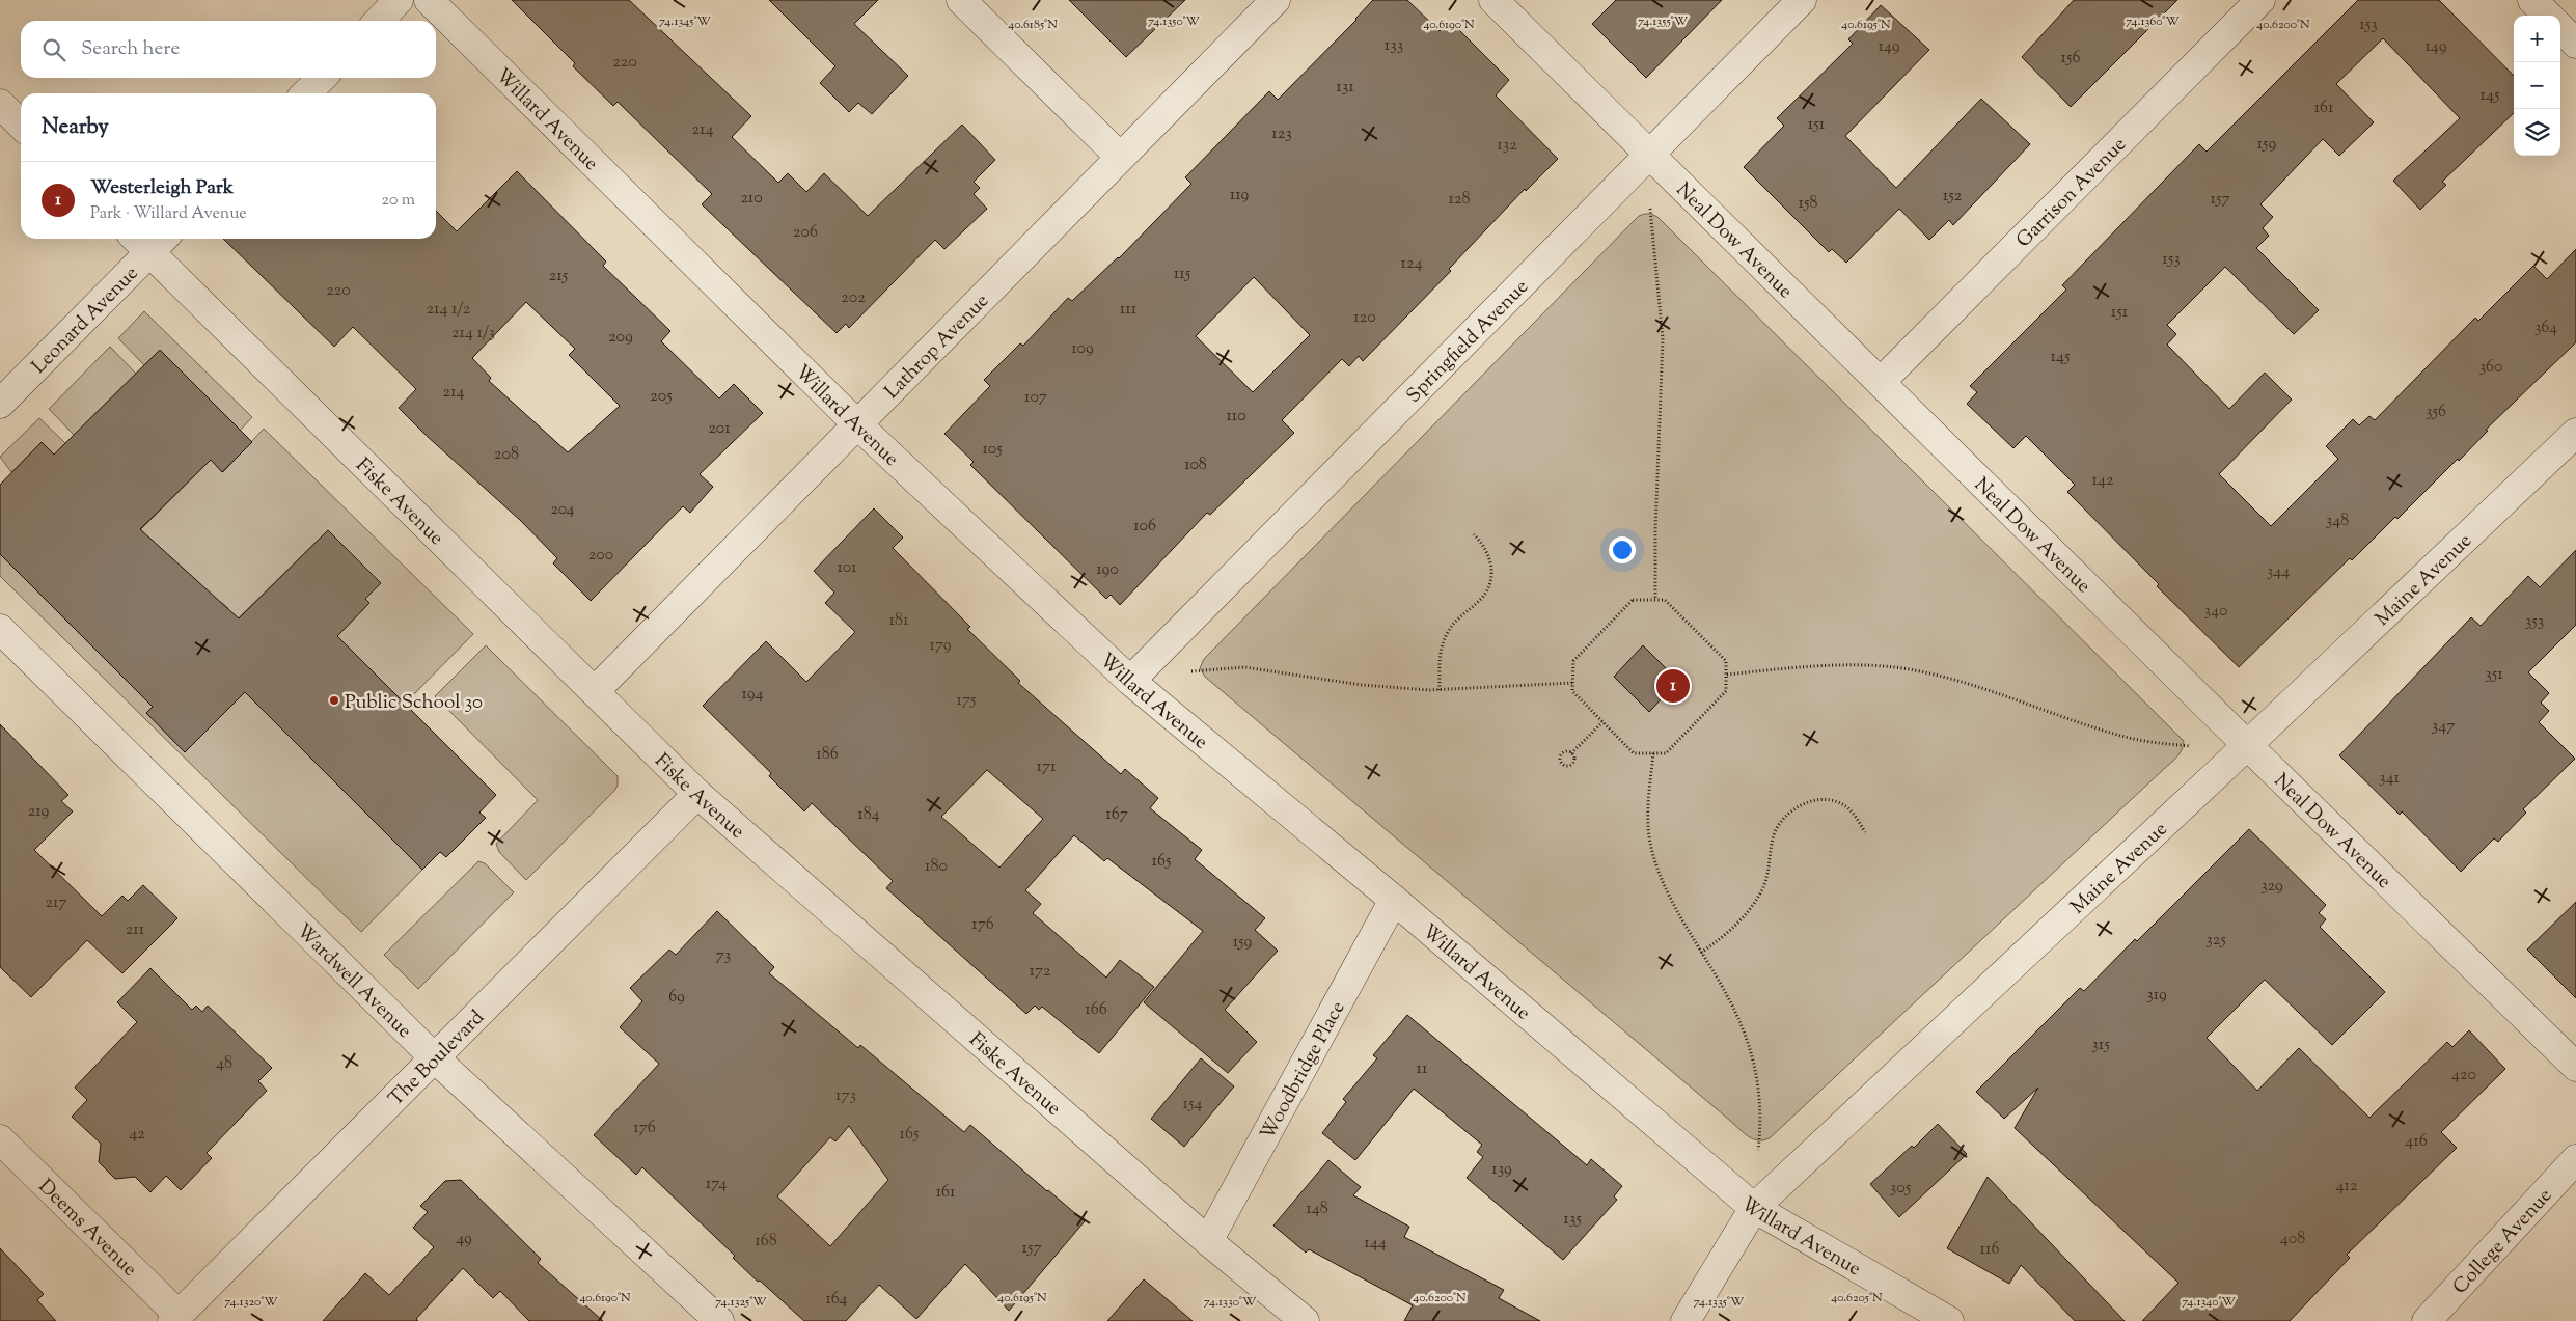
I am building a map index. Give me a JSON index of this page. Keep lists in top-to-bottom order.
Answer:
{
  "streets": {
    "street": [
      "Willard Avenue",
      "Garrison Avenue",
      "Neal Dow Avenue",
      "Leonard Avenue",
      "Springfield Avenue",
      "Lathrop Avenue",
      "Fiske Avenue",
      "Maine Avenue",
      "Wardwell Avenue",
      "The Boulevard",
      "Woodbridge Place",
      "Deems Avenue",
      "College Avenue"
    ]
  },
  "crossings": [
    ["Willard Avenue", "Springfield Avenue"],
    ["Willard Avenue", "Lathrop Avenue"],
    ["Willard Avenue", "Maine Avenue"],
    ["Willard Avenue", "Woodbridge Place"],
    ["Garrison Avenue", "Neal Dow Avenue"],
    ["Neal Dow Avenue", "Springfield Avenue"],
    ["Neal Dow Avenue", "Maine Avenue"],
    ["Leonard Avenue", "Fiske Avenue"],
    ["Lathrop Avenue", "Fiske Avenue"],
    ["Fiske Avenue", "The Boulevard"],
    ["Fiske Avenue", "Woodbridge Place"],
    ["Wardwell Avenue", "The Boulevard"],
    ["The Boulevard", "Deems Avenue"]
  ],
  "places": ["Public School 30"],
  "house_numbers": [
    "153",
    "133",
    "149",
    "149",
    "156",
    "220",
    "131",
    "145",
    "161",
    "151",
    "214",
    "123",
    "159",
    "132",
    "119",
    "152",
    "210",
    "128",
    "157",
    "158",
    "206",
    "153",
    "124",
    "115",
    "215",
    "220",
    "202",
    "214 1/2",
    "111",
    "151",
    "120",
    "364",
    "214 1/3",
    "209",
    "109",
    "145",
    "360",
    "214",
    "205",
    "107",
    "356",
    "110",
    "201",
    "105",
    "208",
    "108",
    "142",
    "204",
    "348",
    "106",
    "200",
    "101",
    "190",
    "344",
    "340",
    "181",
    "353",
    "179",
    "351",
    "194",
    "175",
    "347",
    "186",
    "171",
    "341",
    "219",
    "184",
    "167",
    "165",
    "180",
    "329",
    "217",
    "176",
    "211",
    "325",
    "159",
    "73",
    "172",
    "319",
    "69",
    "166",
    "315",
    "48",
    "11",
    "420",
    "173",
    "154",
    "176",
    "42",
    "165",
    "416",
    "139",
    "174",
    "412",
    "305",
    "161",
    "148",
    "135",
    "49",
    "408",
    "168",
    "144",
    "157",
    "116",
    "164"
  ],
  "page": {
    "map_buttons": ["+", "−"],
    "search": "Search here",
    "heading": "Nearby",
    "list": [
      {
        "mark": "1",
        "name": "Westerleigh Park",
        "note": "Park · Willard Avenue",
        "value": "20 m"
      }
    ],
    "pins": "1"
  },
  "coordinates": [
    "74.1345°W",
    "74.1350°W",
    "74.1355°W",
    "74.1360°W",
    "40.6185°N",
    "40.6190°N",
    "40.6195°N",
    "40.6200°N",
    "40.6205°N",
    "74.1320°W",
    "74.1325°W",
    "74.1330°W",
    "74.1335°W",
    "74.1340°W"
  ]
}
